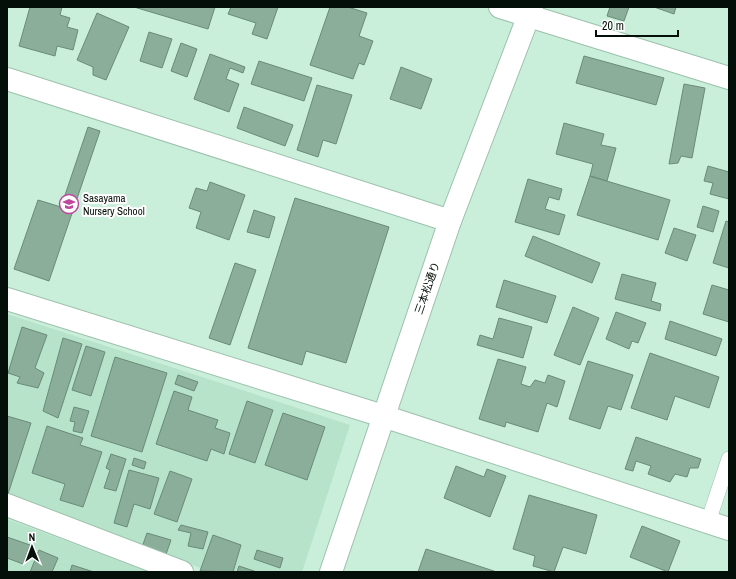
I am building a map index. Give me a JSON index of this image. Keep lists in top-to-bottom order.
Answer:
{
  "streets": {
    "street": ["三本松通り"]
  },
  "places": {
    "school or university": ["Sasayama Nursery School"]
  },
  "scale_bar": "20 m",
  "north": "top"
}
